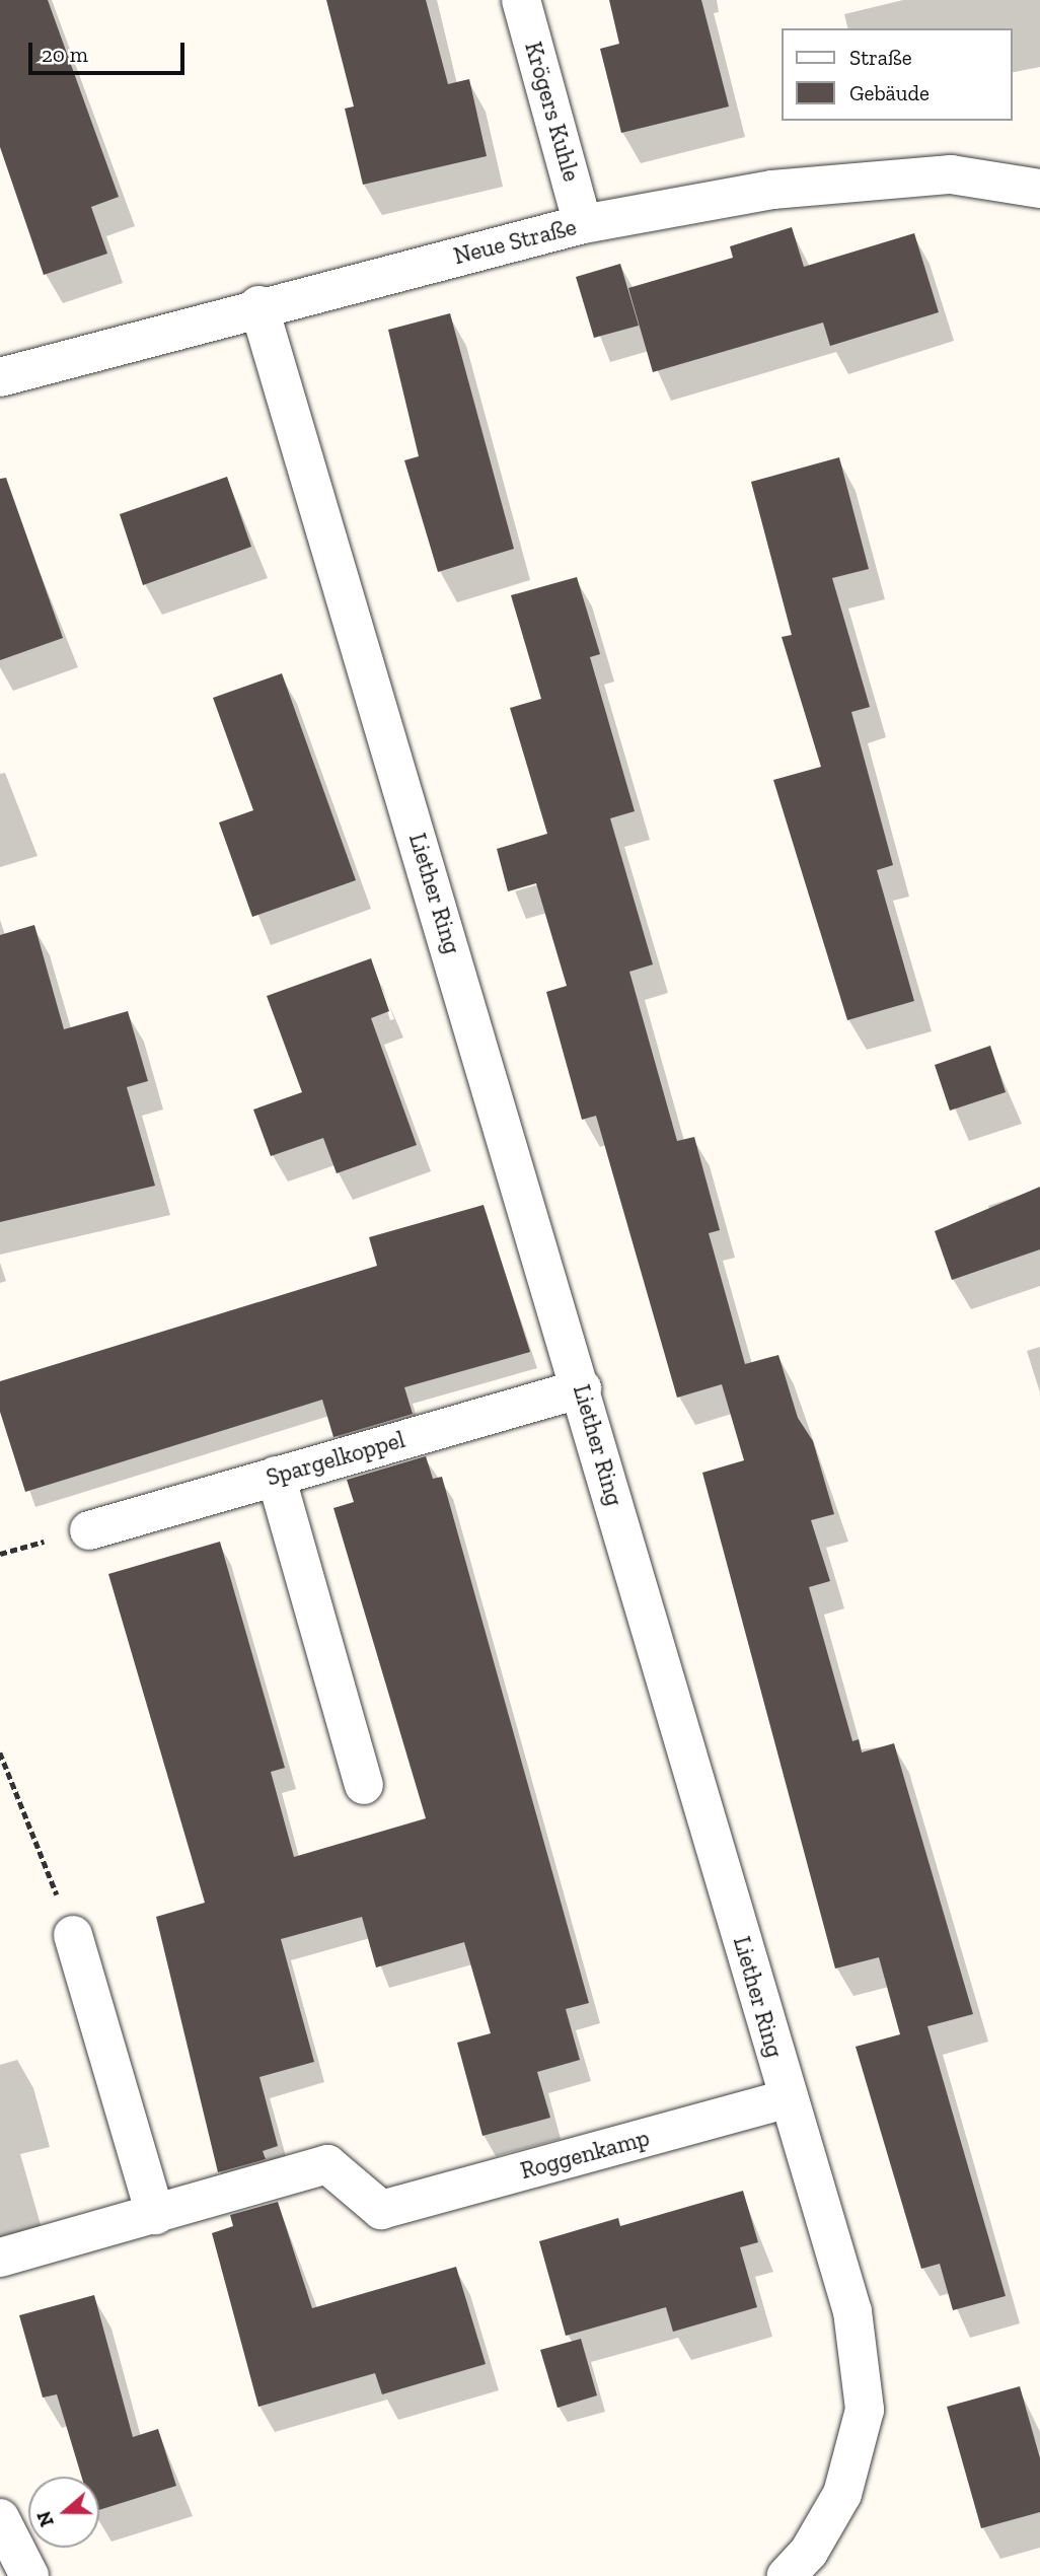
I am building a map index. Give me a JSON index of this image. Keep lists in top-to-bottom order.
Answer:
{
  "streets": {
    "street": [
      "Krögers Kuhle",
      "Neue Straße",
      "Liether Ring",
      "Spargelkoppel",
      "Roggenkamp"
    ]
  },
  "crossings": [
    ["Krögers Kuhle", "Neue Straße"],
    ["Neue Straße", "Liether Ring"],
    ["Liether Ring", "Spargelkoppel"],
    ["Liether Ring", "Roggenkamp"]
  ],
  "legend": ["Straße", "Gebäude"],
  "scale_bar": "20 m",
  "north": "left"
}
